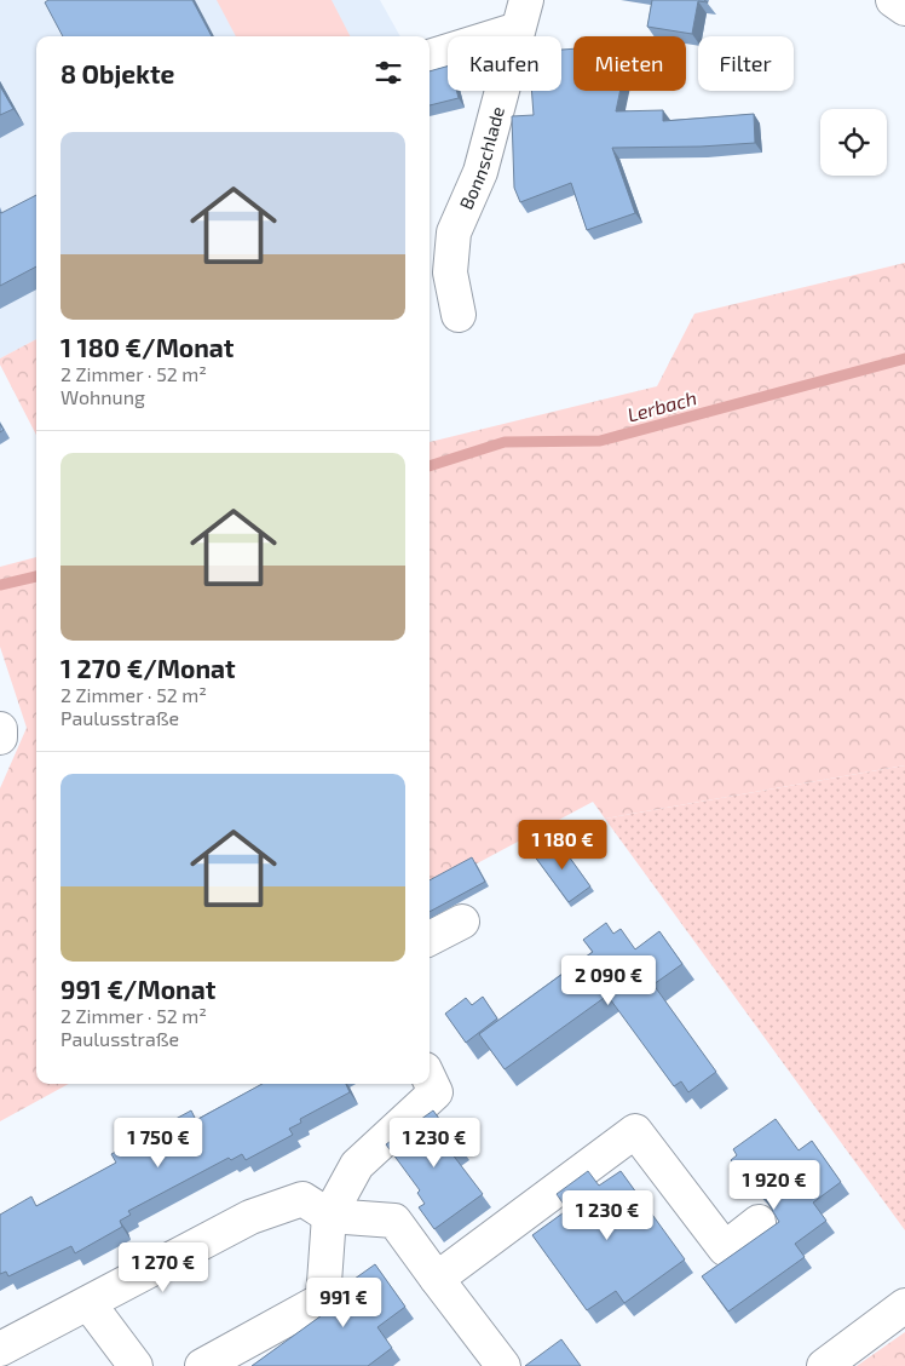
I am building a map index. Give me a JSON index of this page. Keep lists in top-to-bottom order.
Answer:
{
  "streets": {
    "street": ["Bonnschlade"]
  },
  "water": ["Lerbach"],
  "page": {
    "chip": ["Kaufen", "Mieten", "Filter"],
    "heading": "8 Objekte",
    "list": [
      {
        "name": "1 180 €/Monat",
        "note": "2 Zimmer · 52 m² · Wohnung"
      },
      {
        "name": "1 270 €/Monat",
        "note": "2 Zimmer · 52 m² · Paulusstraße"
      },
      {
        "name": "991 €/Monat",
        "note": "2 Zimmer · 52 m² · Paulusstraße"
      }
    ],
    "price": [
      "1 180 €",
      "2 090 €",
      "1 750 €",
      "1 230 €",
      "1 920 €",
      "1 230 €",
      "1 270 €",
      "991 €"
    ]
  }
}
